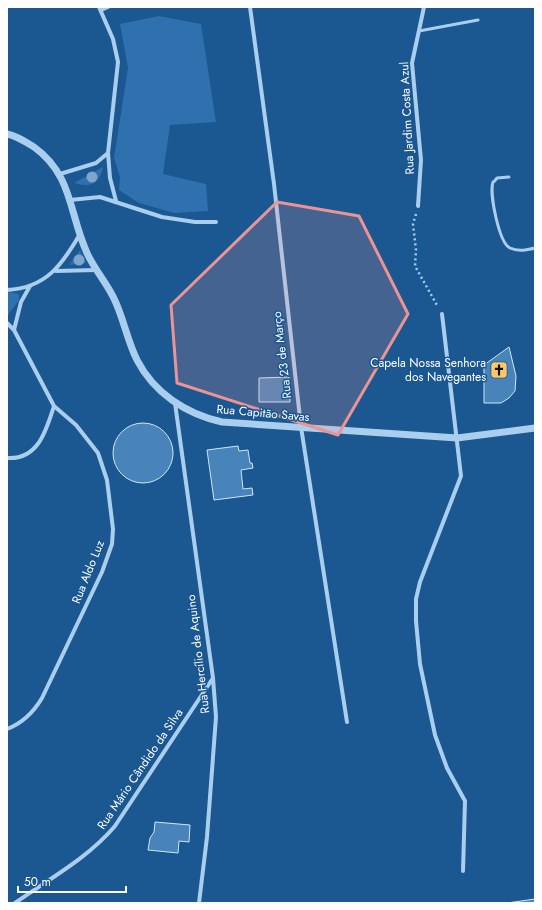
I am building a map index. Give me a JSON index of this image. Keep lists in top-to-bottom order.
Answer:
{
  "streets": {
    "street": [
      "Rua Jardim Costa Azul",
      "Rua 23 de Março",
      "Rua Capitão Savas",
      "Rua Aldo Luz",
      "Rua Hercílio de Aquino",
      "Rua Mário Cândido da Silva"
    ]
  },
  "crossings": [
    ["Rua 23 de Março", "Rua Capitão Savas"],
    ["Rua Capitão Savas", "Rua Hercílio de Aquino"],
    ["Rua Hercílio de Aquino", "Rua Mário Cândido da Silva"]
  ],
  "places": {
    "church": ["Capela Nossa Senhora dos Navegantes"]
  },
  "scale_bar": "50 m"
}
